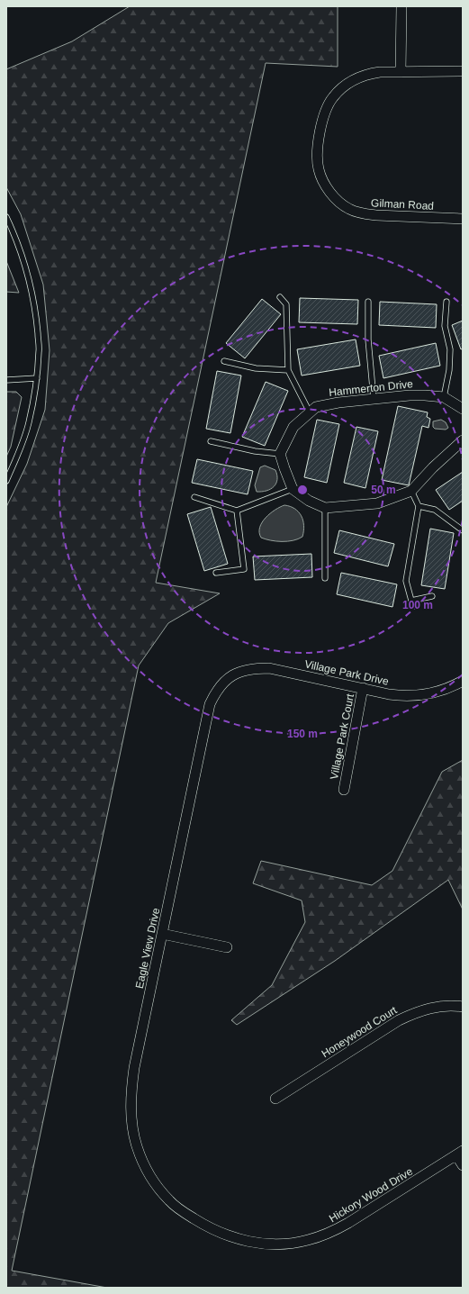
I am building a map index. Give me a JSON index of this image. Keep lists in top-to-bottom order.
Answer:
{
  "streets": {
    "street": [
      "Gilman Road",
      "Hammerton Drive",
      "Village Park Drive",
      "Village Park Court",
      "Eagle View Drive",
      "Honeywood Court",
      "Hickory Wood Drive"
    ]
  },
  "crossings": [
    ["Village Park Drive", "Village Park Court"],
    ["Village Park Drive", "Eagle View Drive"],
    ["Eagle View Drive", "Hickory Wood Drive"]
  ],
  "rings": ["50 m", "100 m", "150 m"]
}
